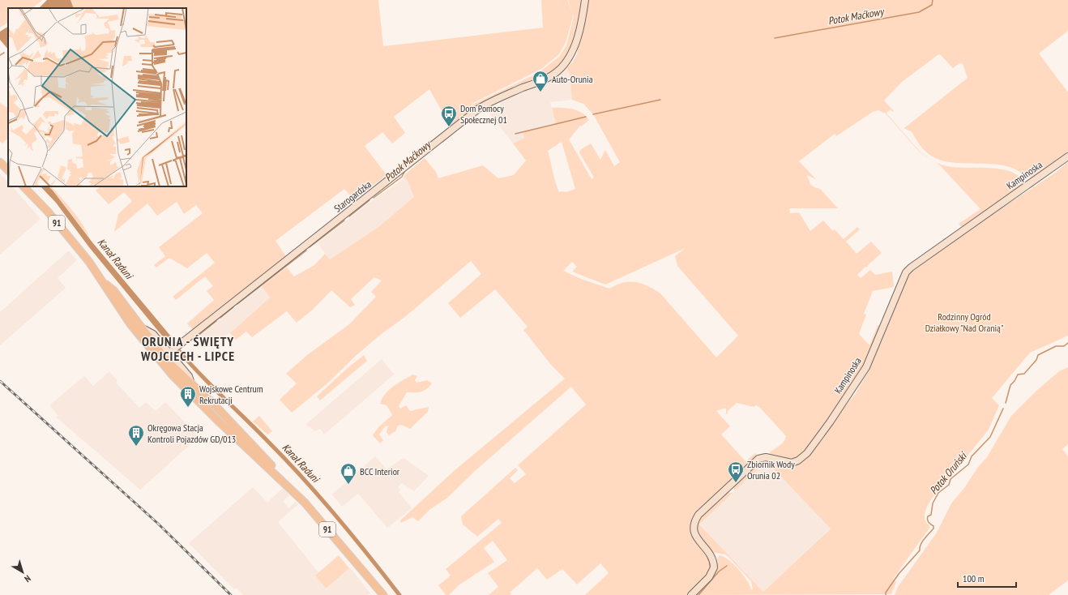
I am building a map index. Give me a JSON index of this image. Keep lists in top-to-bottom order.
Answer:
{
  "streets": {
    "main road": ["Kampinoska", "Starogardzka", "91"]
  },
  "districts": ["ORUNIA - ŚWIĘTY WOJCIECH - LIPCE"],
  "water": ["Potok Maćkowy", "Kanał Raduni", "Potok Oruński"],
  "parks": ["Rodzinny Ogród Działkowy \"Nad Oranią\""],
  "places": {
    "shop": ["Auto-Orunia", "BCC Interior"],
    "bus stop": ["Dom Pomocy Społecznej 01", "Zbiornik Wody Orunia 02"],
    "building": ["Wojskowe Centrum Rekrutacji", "Okręgowa Stacja Kontroli Pojazdów GD/013"]
  },
  "scale_bar": "100 m",
  "north": "bottom right"
}
